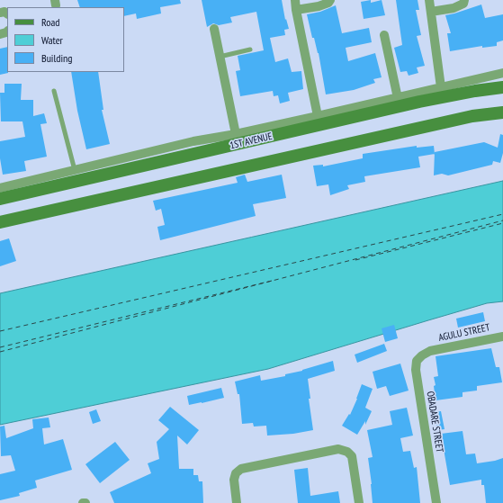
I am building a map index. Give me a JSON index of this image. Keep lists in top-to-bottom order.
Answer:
{
  "streets": {
    "main road": ["1ST AVENUE"],
    "street": ["AGULU STREET", "OBADARE STREET"]
  },
  "crossings": [
    ["AGULU STREET", "OBADARE STREET"]
  ],
  "legend": ["Road", "Water", "Building"]
}
